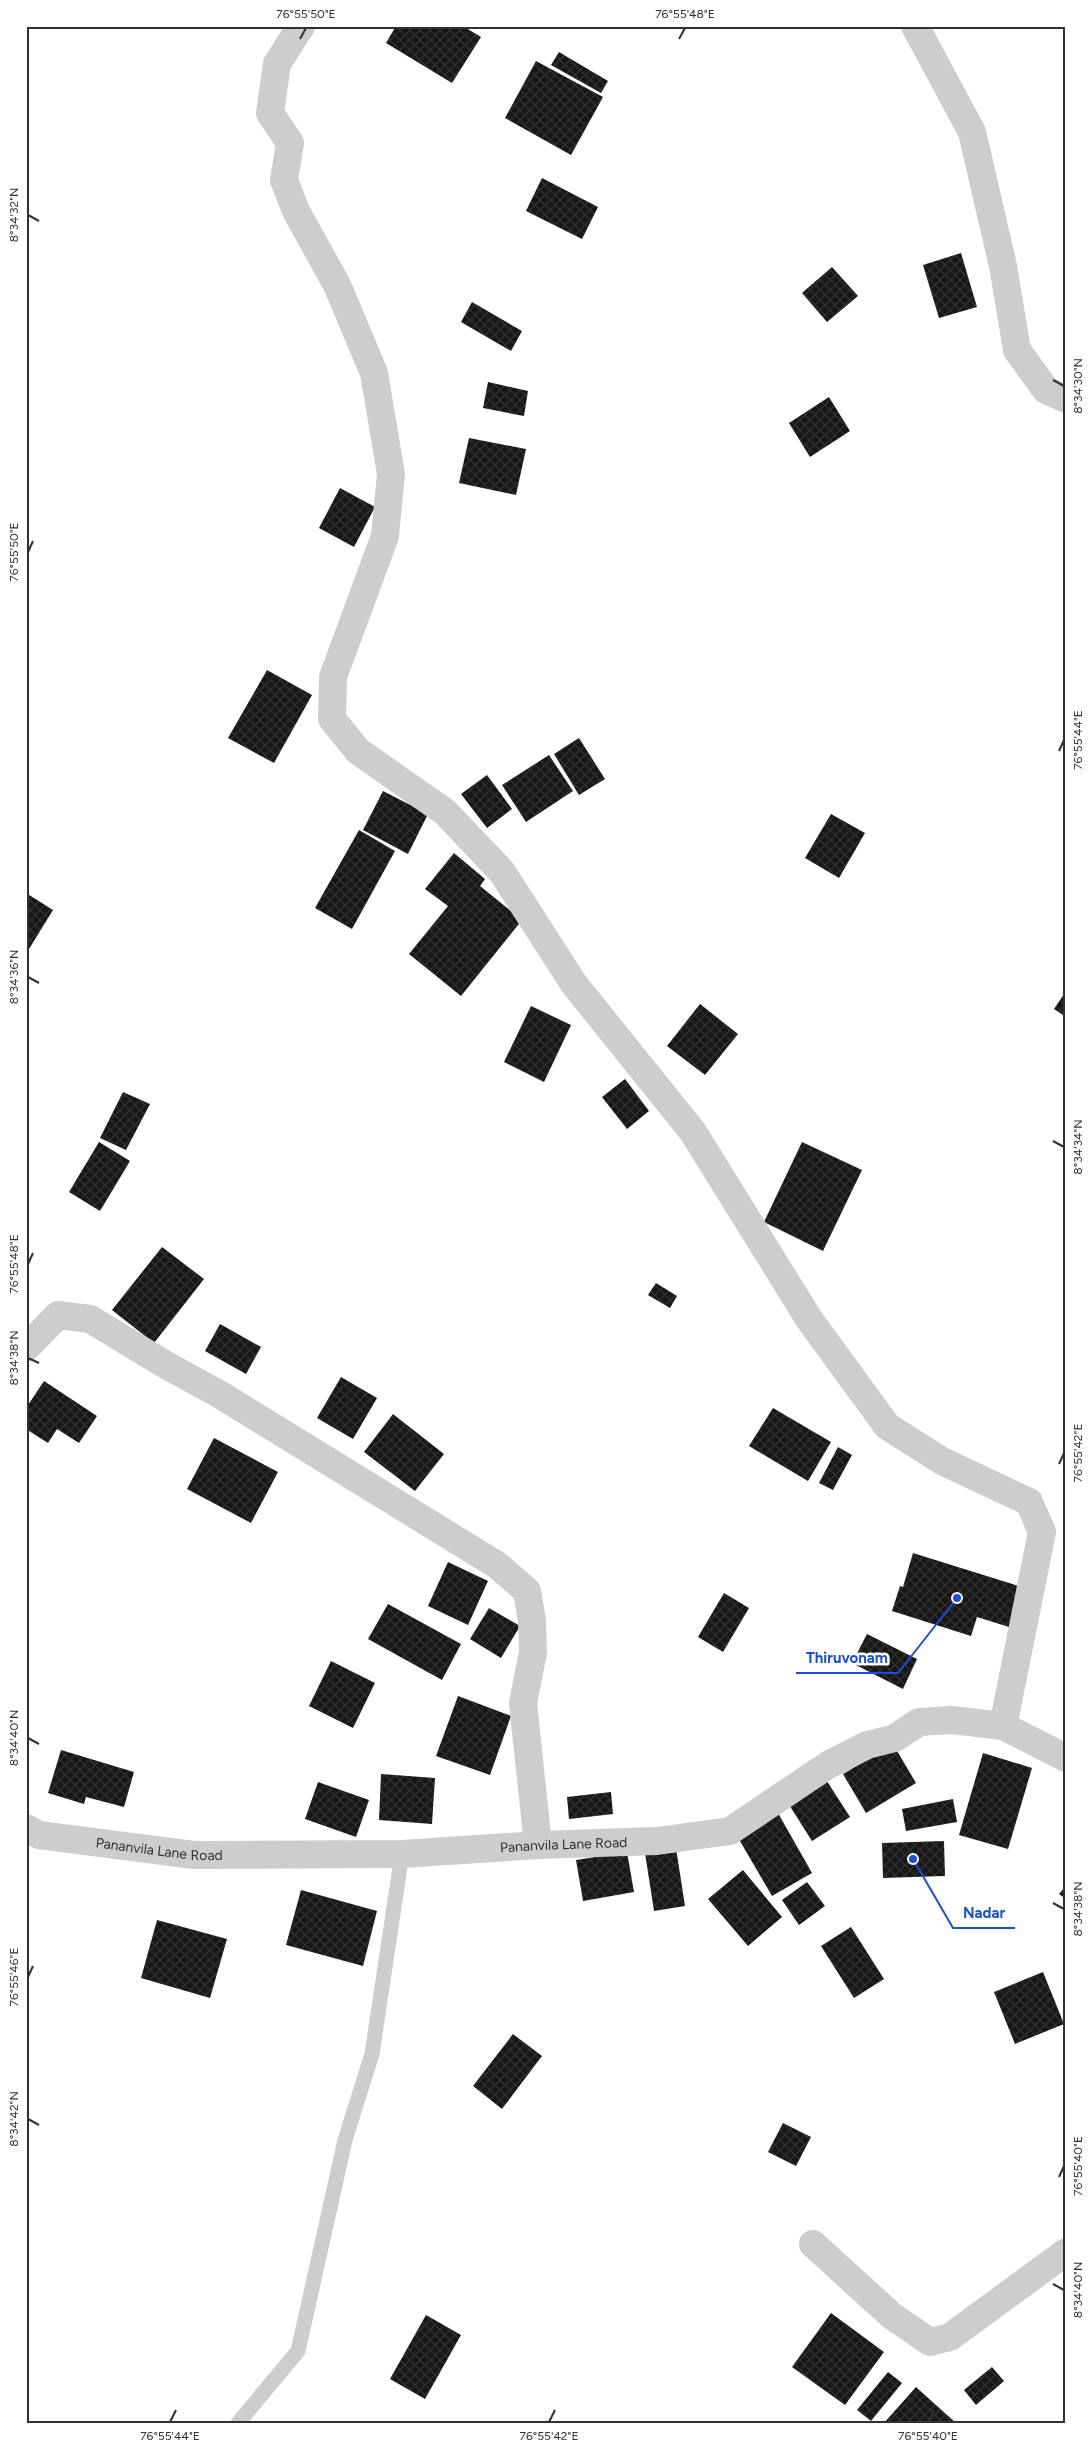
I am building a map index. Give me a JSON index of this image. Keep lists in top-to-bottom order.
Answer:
{
  "streets": {
    "street": ["Pananvila Lane Road"]
  },
  "places": ["Thiruvonam", "Nadar"],
  "coordinates": [
    "76°55'50\"E",
    "76°55'48\"E",
    "8°34'32\"N",
    "8°34'30\"N",
    "76°55'44\"E",
    "8°34'36\"N",
    "8°34'34\"N",
    "8°34'38\"N",
    "76°55'42\"E",
    "8°34'40\"N",
    "76°55'46\"E",
    "8°34'42\"N",
    "76°55'40\"E"
  ]
}
